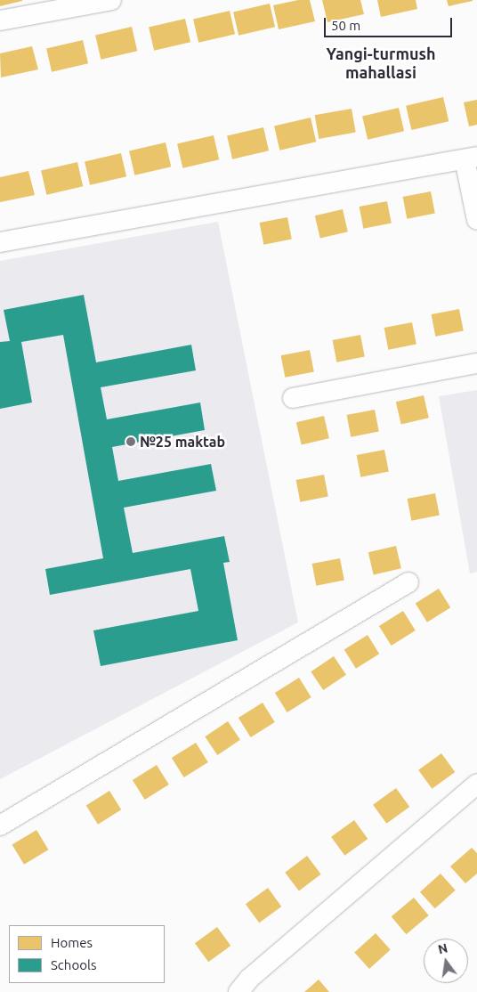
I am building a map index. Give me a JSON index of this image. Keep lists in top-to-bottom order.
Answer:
{
  "districts": ["Yangi-turmush mahallasi"],
  "places": ["№25 maktab"],
  "legend": ["Homes", "Schools"],
  "scale_bar": "50 m",
  "north": "top"
}
